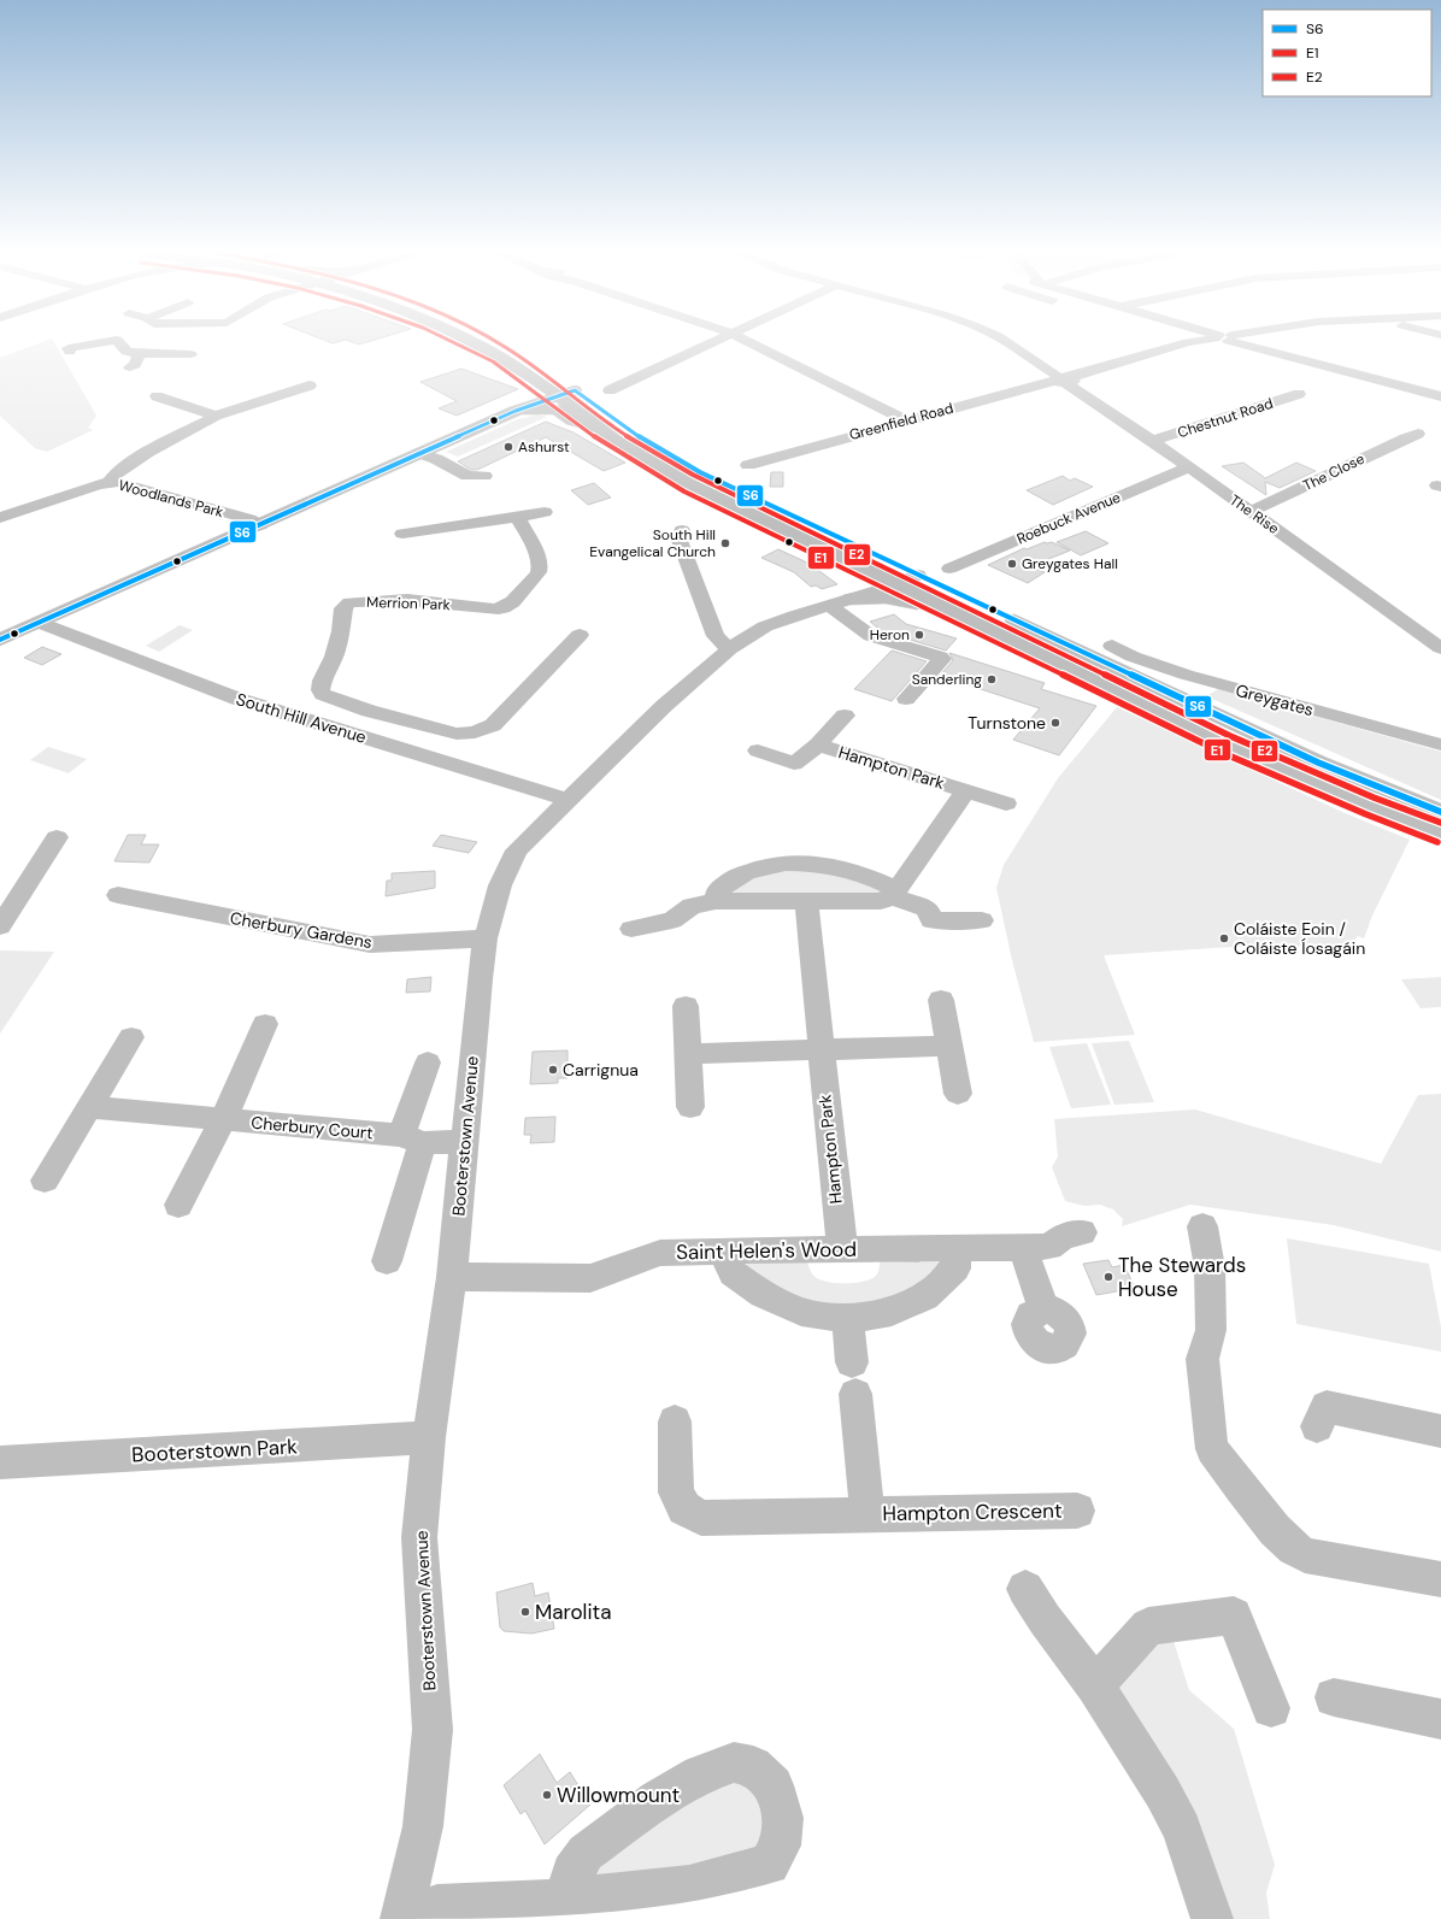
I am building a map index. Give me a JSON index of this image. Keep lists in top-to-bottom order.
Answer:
{
  "streets": {
    "street": [
      "Chestnut Road",
      "Greenfield Road",
      "The Close",
      "Woodlands Park",
      "The Rise",
      "Roebuck Avenue",
      "Merrion Park",
      "Greygates",
      "South Hill Avenue",
      "Hampton Park",
      "Cherbury Gardens",
      "Cherbury Court",
      "Booterstown Avenue",
      "Saint Helen's Wood",
      "Booterstown Park",
      "Hampton Crescent"
    ]
  },
  "crossings": [
    ["Chestnut Road", "The Rise"],
    ["Greenfield Road", "The Rise"],
    ["The Close", "The Rise"],
    ["The Rise", "Roebuck Avenue"],
    ["South Hill Avenue", "Booterstown Avenue"],
    ["Hampton Park", "Saint Helen's Wood"],
    ["Cherbury Gardens", "Booterstown Avenue"],
    ["Cherbury Court", "Booterstown Avenue"],
    ["Booterstown Avenue", "Saint Helen's Wood"],
    ["Booterstown Avenue", "Booterstown Park"]
  ],
  "places": [
    "Ashurst",
    "South Hill Evangelical Church",
    "Greygates Hall",
    "Heron",
    "Sanderling",
    "Turnstone",
    "Coláiste Eoin / Coláiste Íosagáin",
    "Carrignua",
    "The Stewards House",
    "Marolita",
    "Willowmount"
  ],
  "lines": ["transit line E1", "transit line E2", "transit line S6"],
  "legend": ["S6", "E1", "E2"]
}
